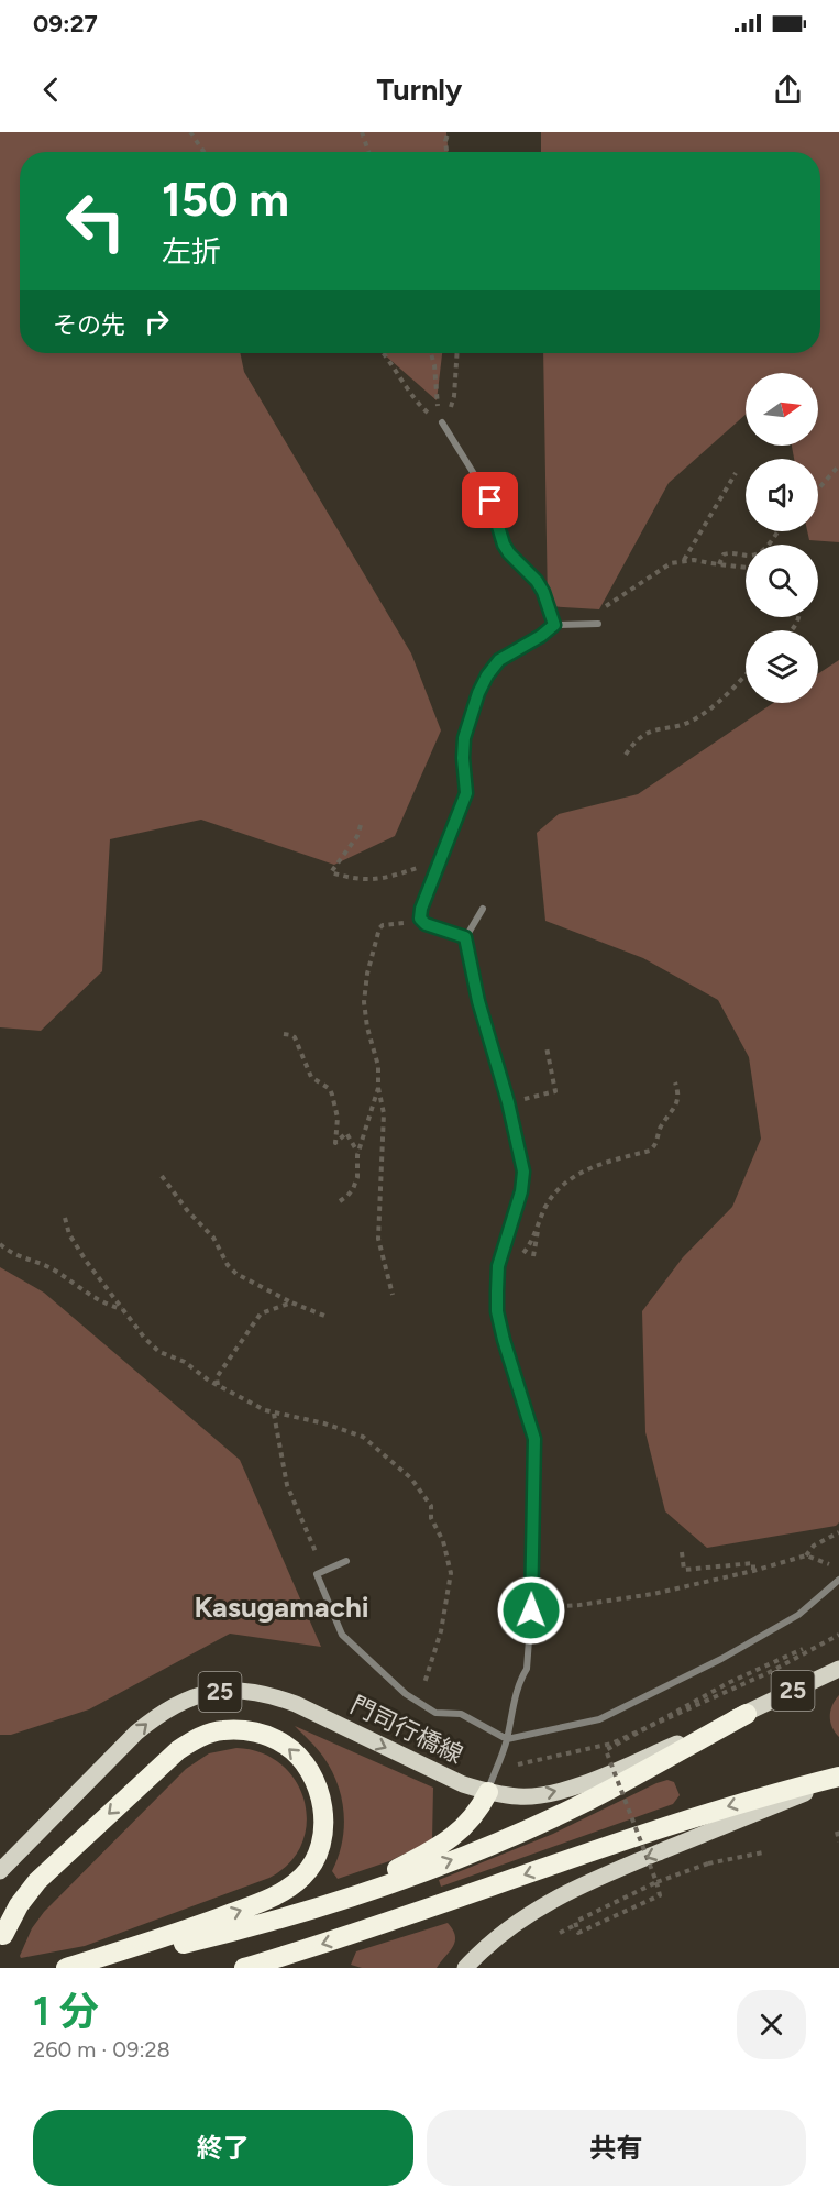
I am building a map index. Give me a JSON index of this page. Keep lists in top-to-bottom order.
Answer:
{
  "streets": {
    "main road": ["25", "門司行橋線"]
  },
  "districts": ["Kasugamachi"],
  "north": "right",
  "page": {
    "status": "09:27",
    "header": "Turnly",
    "turn": ["150 m", "左折"],
    "then": "その先",
    "heading": ["1 分", "260 m · 09:28"],
    "buttons": ["終了", "共有"]
  }
}
